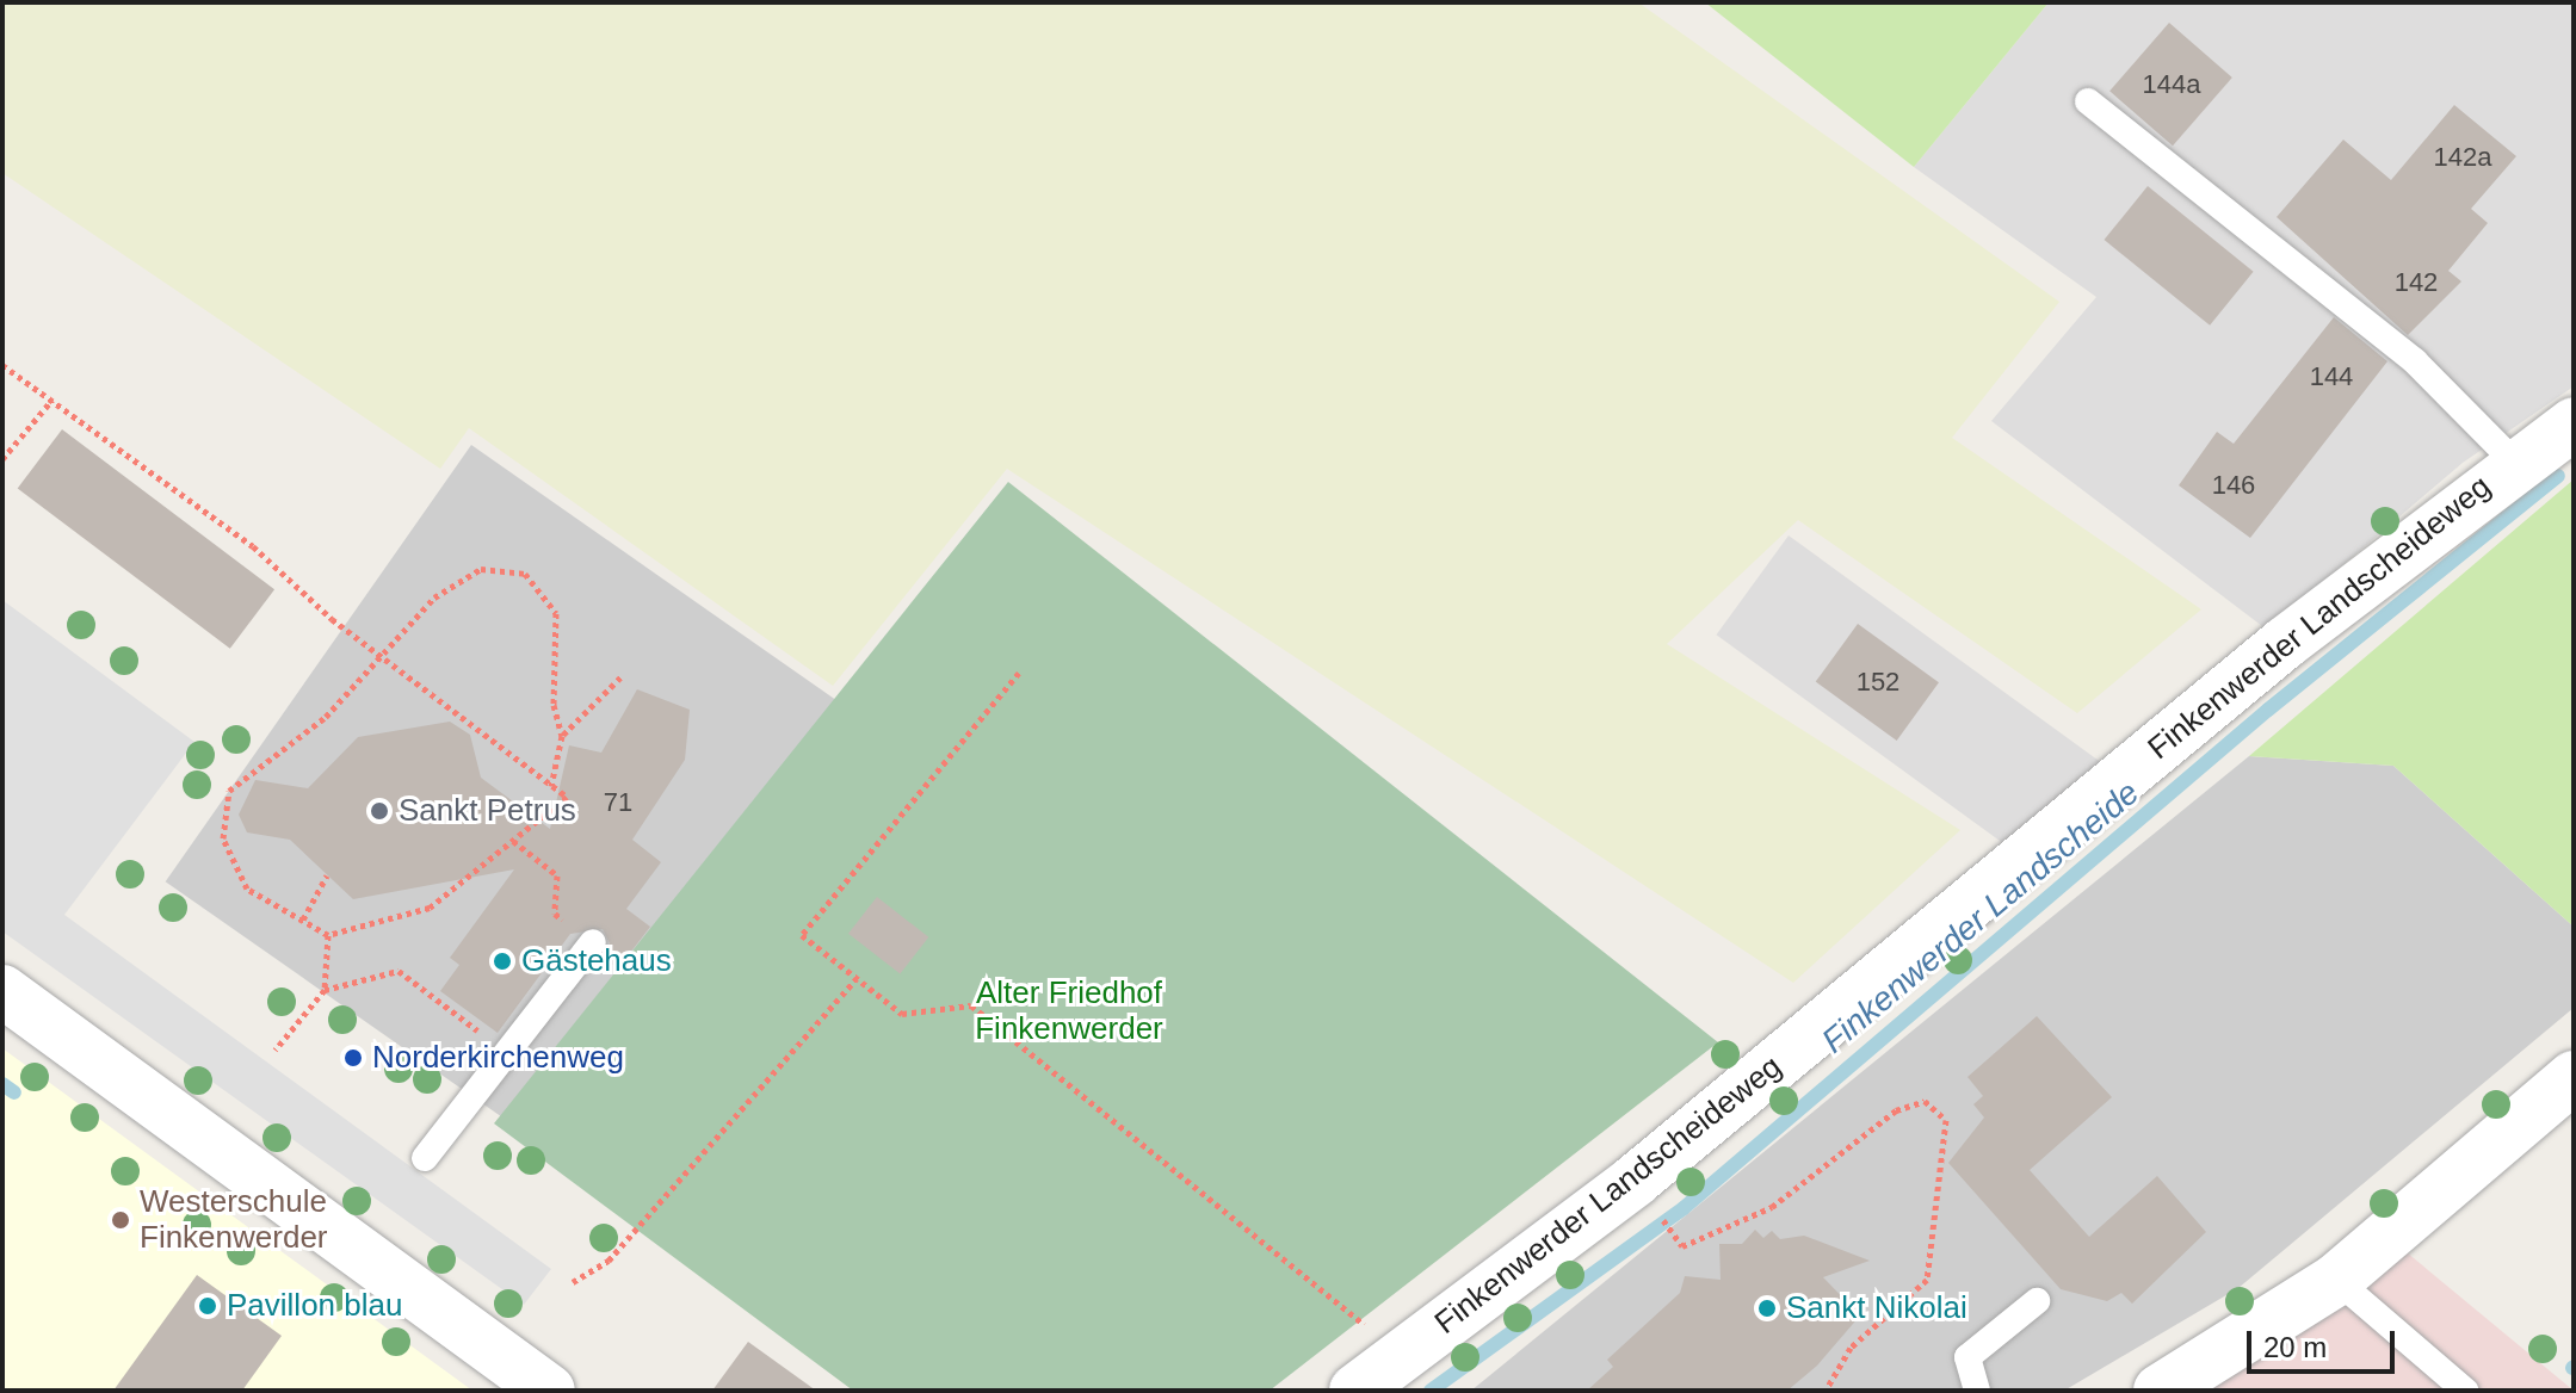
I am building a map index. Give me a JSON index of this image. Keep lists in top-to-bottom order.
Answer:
{
  "streets": {
    "street": ["Finkenwerder Landscheideweg"]
  },
  "water": ["Finkenwerder Landscheide"],
  "parks": ["Alter Friedhof Finkenwerder"],
  "places": [
    "Sankt Petrus",
    "Gästehaus",
    "Norderkirchenweg",
    "Westerschule Finkenwerder",
    "Pavillon blau",
    "Sankt Nikolai"
  ],
  "house_numbers": [
    "144a",
    "142a",
    "142",
    "144",
    "146",
    "152",
    "71"
  ],
  "scale_bar": "20 m"
}
